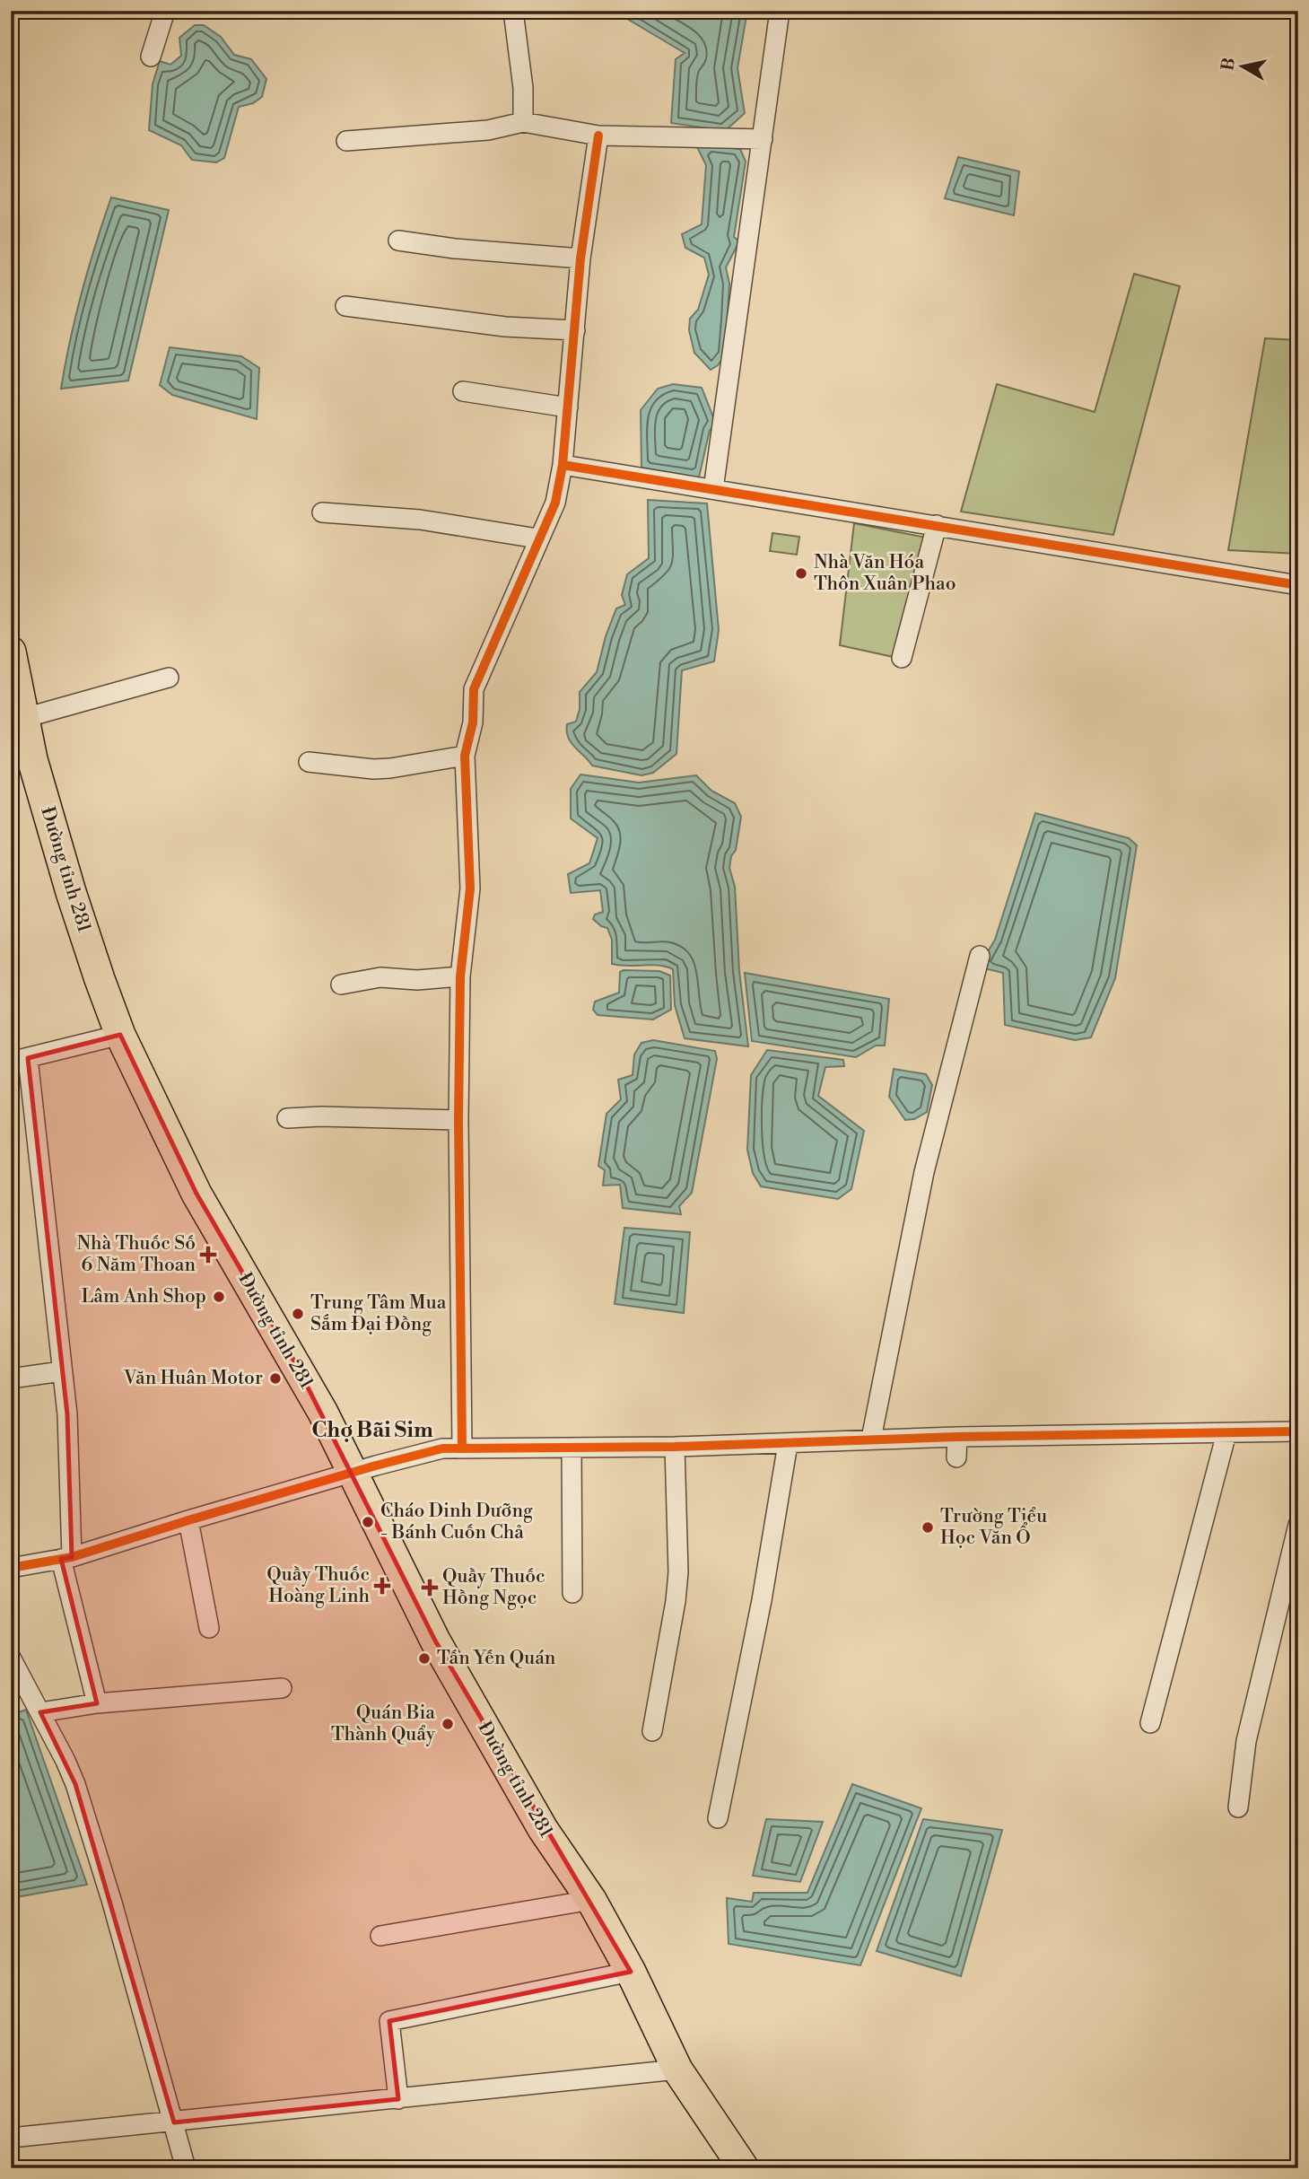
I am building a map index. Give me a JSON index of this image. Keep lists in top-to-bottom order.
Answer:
{
  "streets": {
    "main road": ["Đường tỉnh 281"]
  },
  "districts": ["Chợ Bãi Sim"],
  "places": {
    "other": [
      "Nhà Văn Hóa Thôn Xuân Phao",
      "Lâm Anh Shop",
      "Trung Tâm Mua Sắm Đại Đồng",
      "Văn Huân Motor",
      "Cháo Dinh Dưỡng - Bánh Cuốn Chả",
      "Trường Tiểu Học Văn Ổ",
      "Tấn Yến Quán",
      "Quán Bia Thành Quẩy"
    ],
    "health": ["Nhà Thuốc Số 6 Năm Thoan", "Quầy Thuốc Hoàng Linh", "Quầy Thuốc Hồng Ngọc"]
  },
  "north": "left"
}
